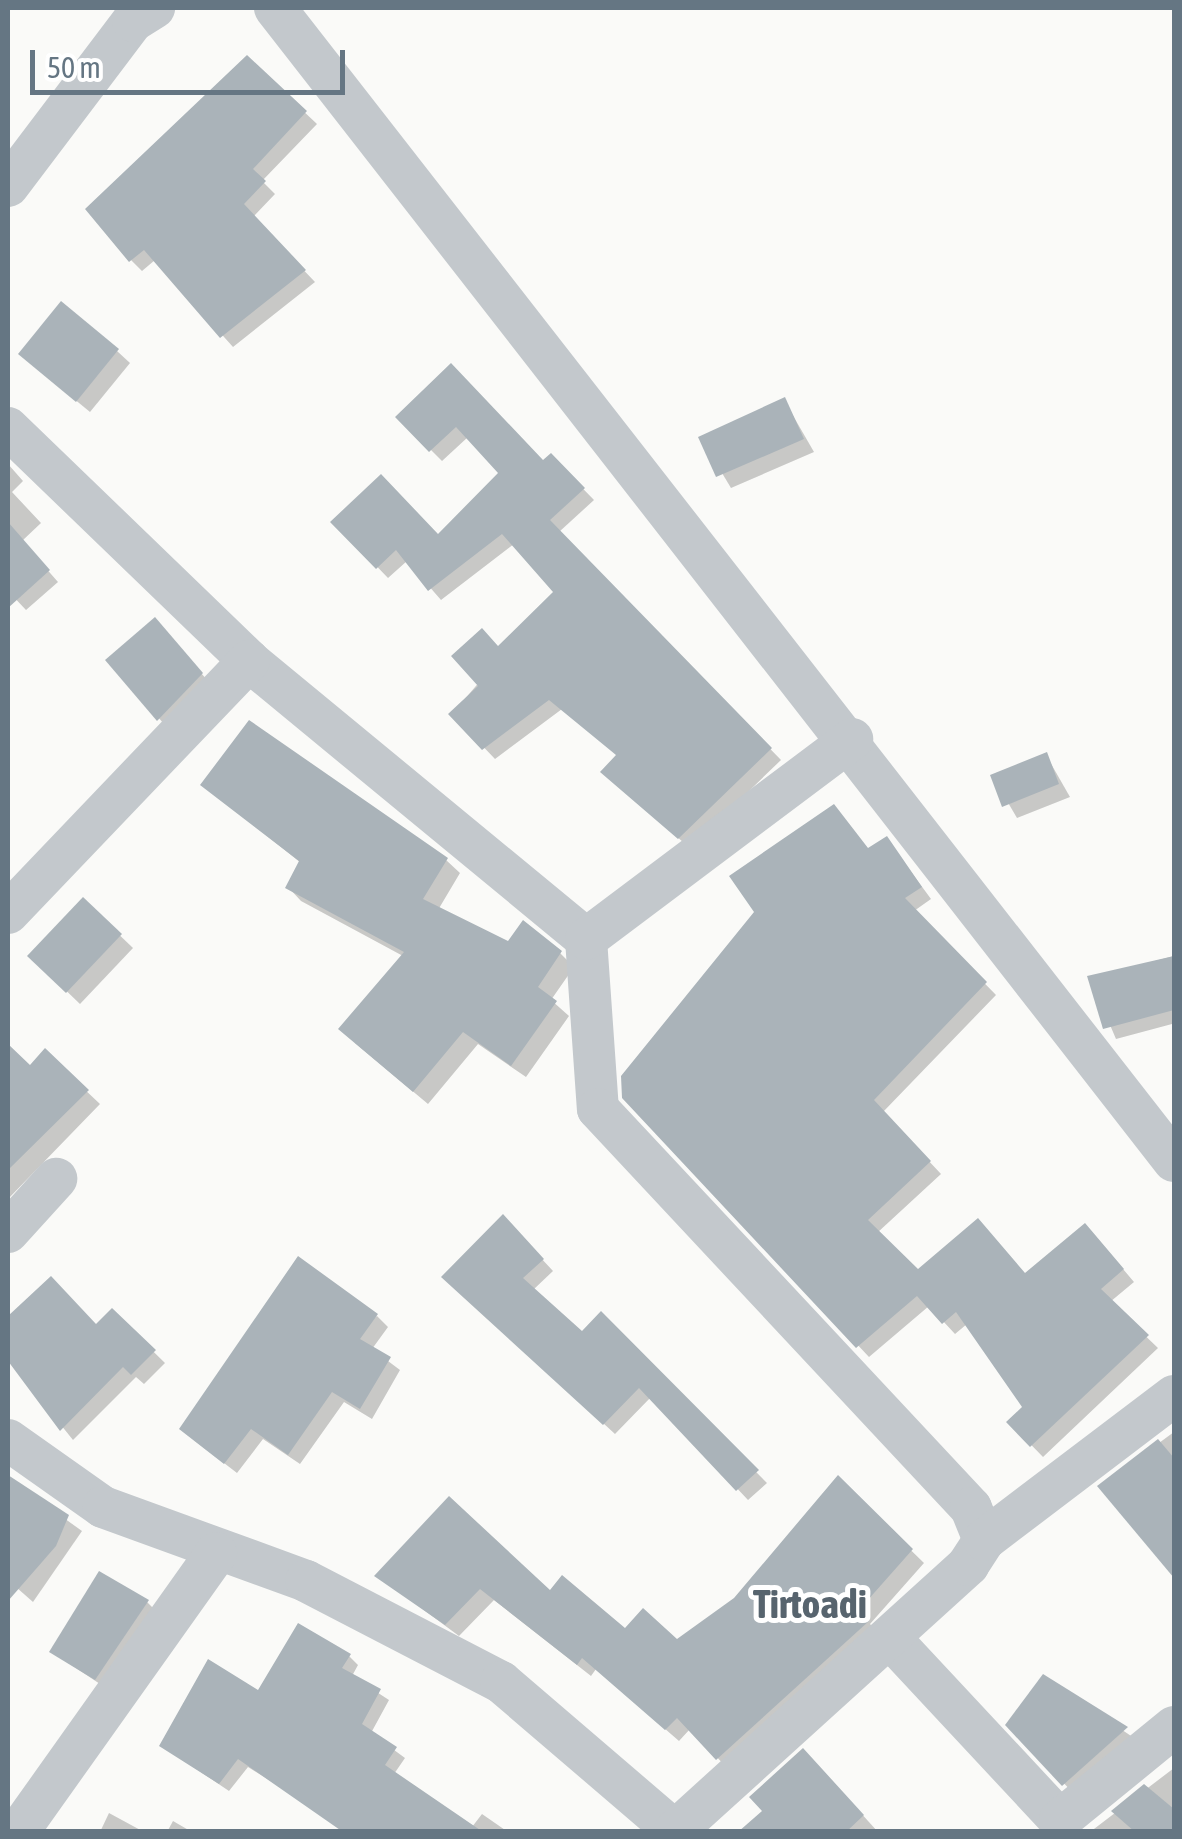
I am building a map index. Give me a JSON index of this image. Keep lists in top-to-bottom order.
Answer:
{
  "districts": ["Tirtoadi"],
  "scale_bar": "50 m"
}
